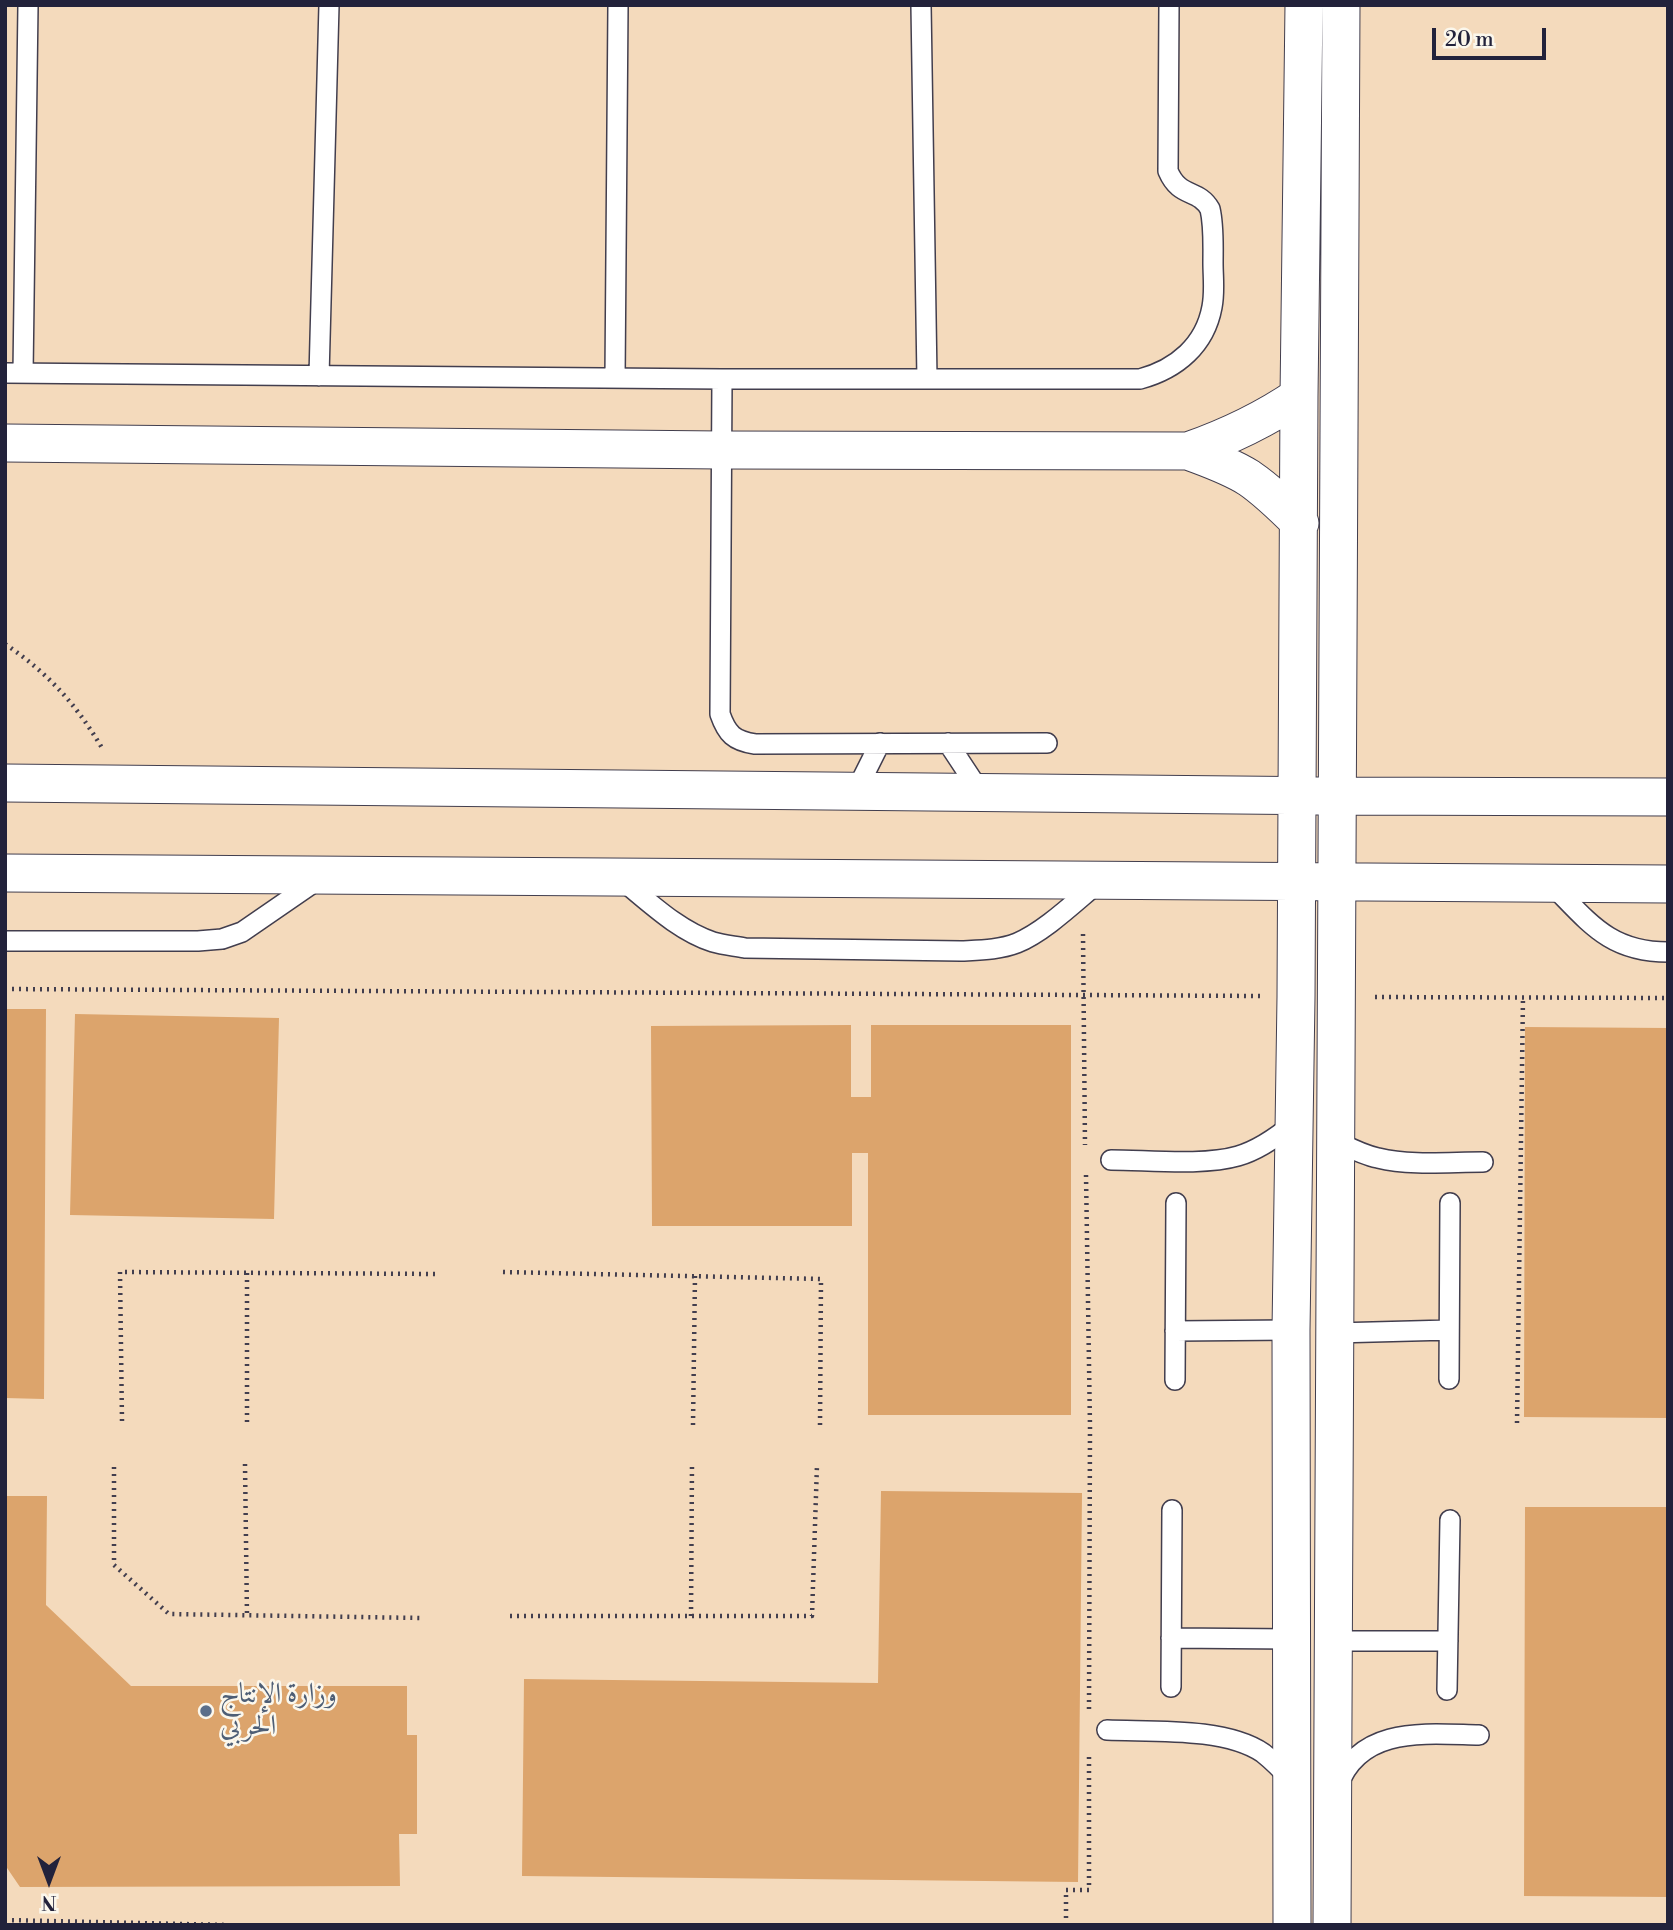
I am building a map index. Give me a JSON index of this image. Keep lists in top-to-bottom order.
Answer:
{
  "places": ["وزارة الإنتاج الحربي"],
  "scale_bar": "20 m",
  "north": "bottom"
}
